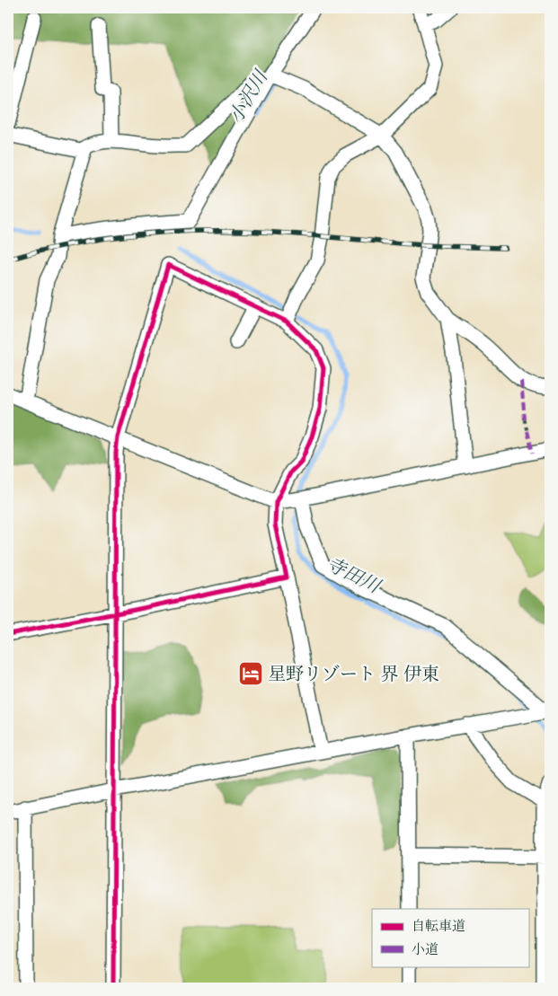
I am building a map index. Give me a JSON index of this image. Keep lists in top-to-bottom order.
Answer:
{
  "water": ["小沢川", "寺田川"],
  "places": {
    "hotel": ["星野リゾート 界 伊東"]
  },
  "legend": ["自転車道", "小道"]
}
